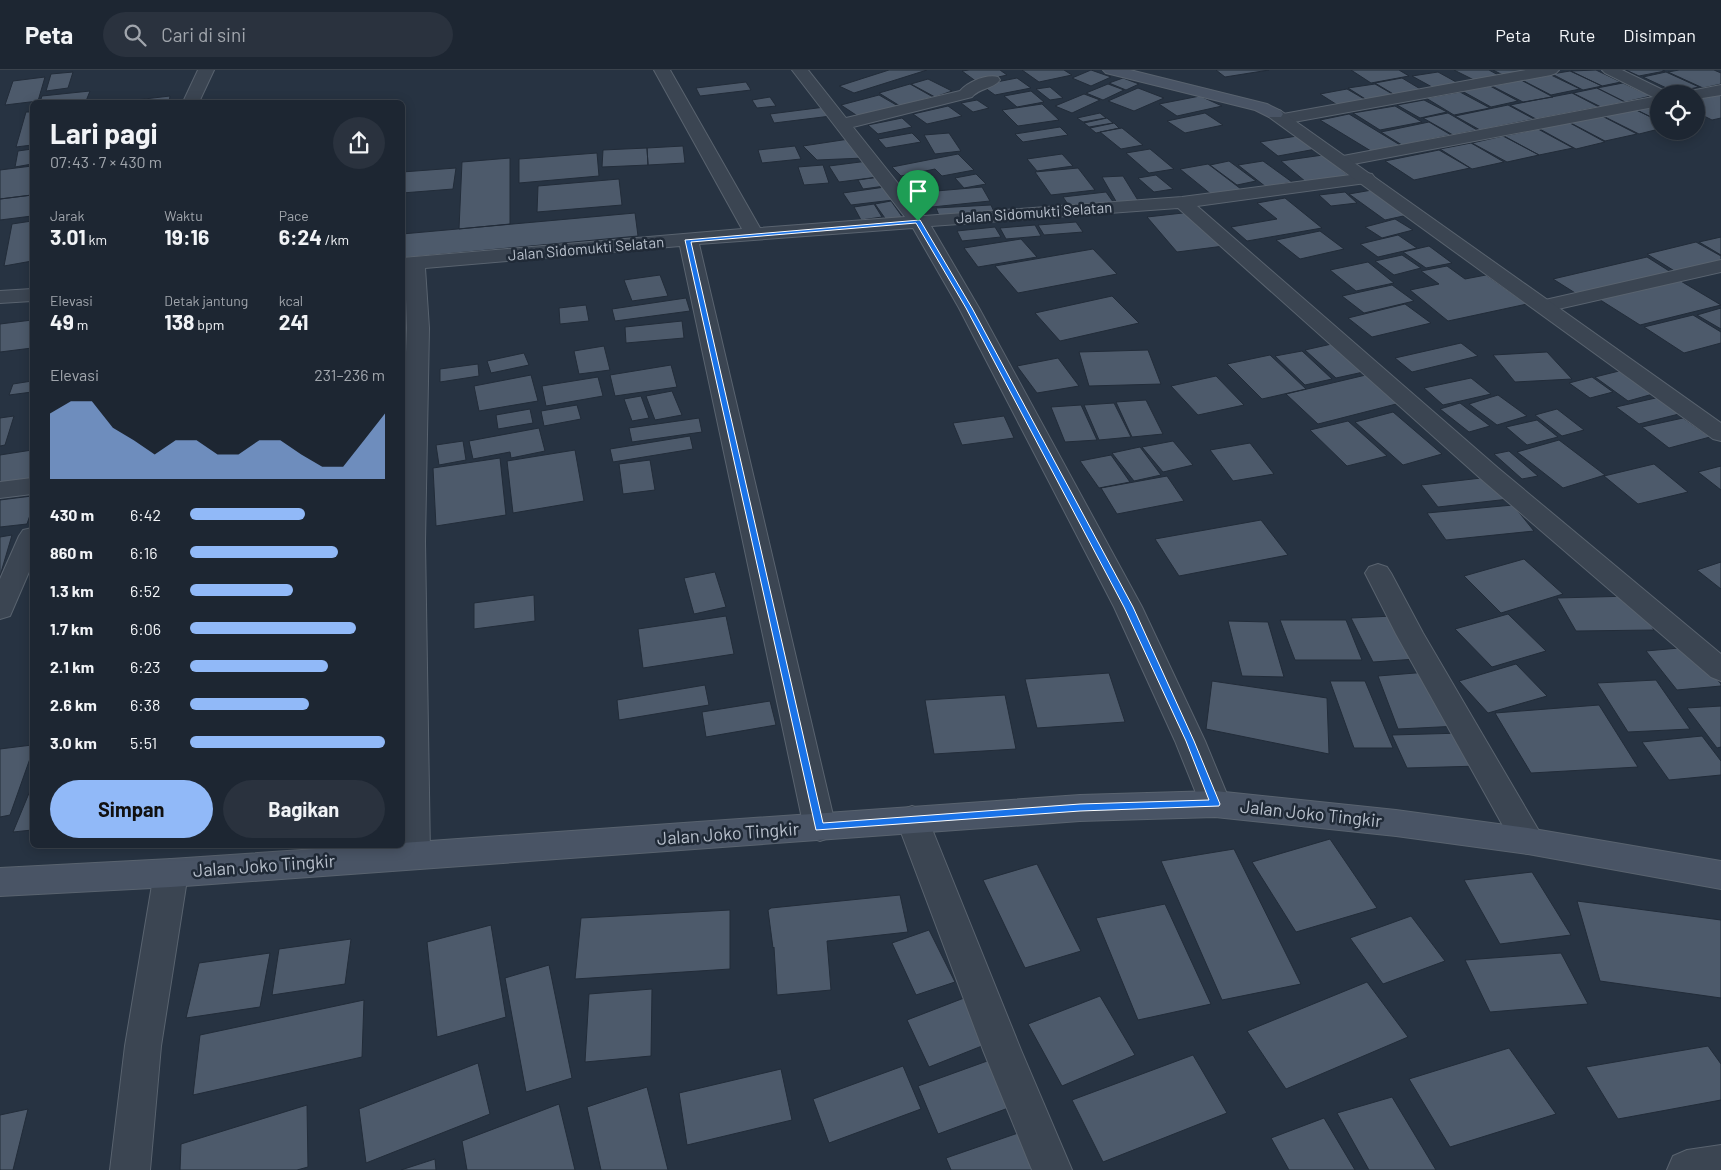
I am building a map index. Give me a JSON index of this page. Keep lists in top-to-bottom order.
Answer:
{
  "streets": {
    "main road": ["Jalan Joko Tingkir"],
    "street": ["Jalan Sidomukti Selatan"]
  },
  "page": {
    "header": "Peta",
    "search": "Cari di sini",
    "nav": ["Peta", "Rute", "Disimpan"],
    "heading": ["Lari pagi", "07:43 · 7 × 430 m"],
    "stats": [
      ["Jarak", "3.01 km"],
      ["Waktu", "19:16"],
      ["Pace", "6:24 /km"],
      ["Elevasi", "49 m"],
      ["Detak jantung", "138 bpm"],
      ["kcal", "241"]
    ],
    "chart": ["Elevasi", "231–236 m"],
    "list": [
      {
        "name": "430 m",
        "note": "6:42"
      },
      {
        "name": "860 m",
        "note": "6:16"
      },
      {
        "name": "1.3 km",
        "note": "6:52"
      },
      {
        "name": "1.7 km",
        "note": "6:06"
      },
      {
        "name": "2.1 km",
        "note": "6:23"
      },
      {
        "name": "2.6 km",
        "note": "6:38"
      },
      {
        "name": "3.0 km",
        "note": "5:51"
      }
    ],
    "buttons": ["Simpan", "Bagikan"]
  }
}
